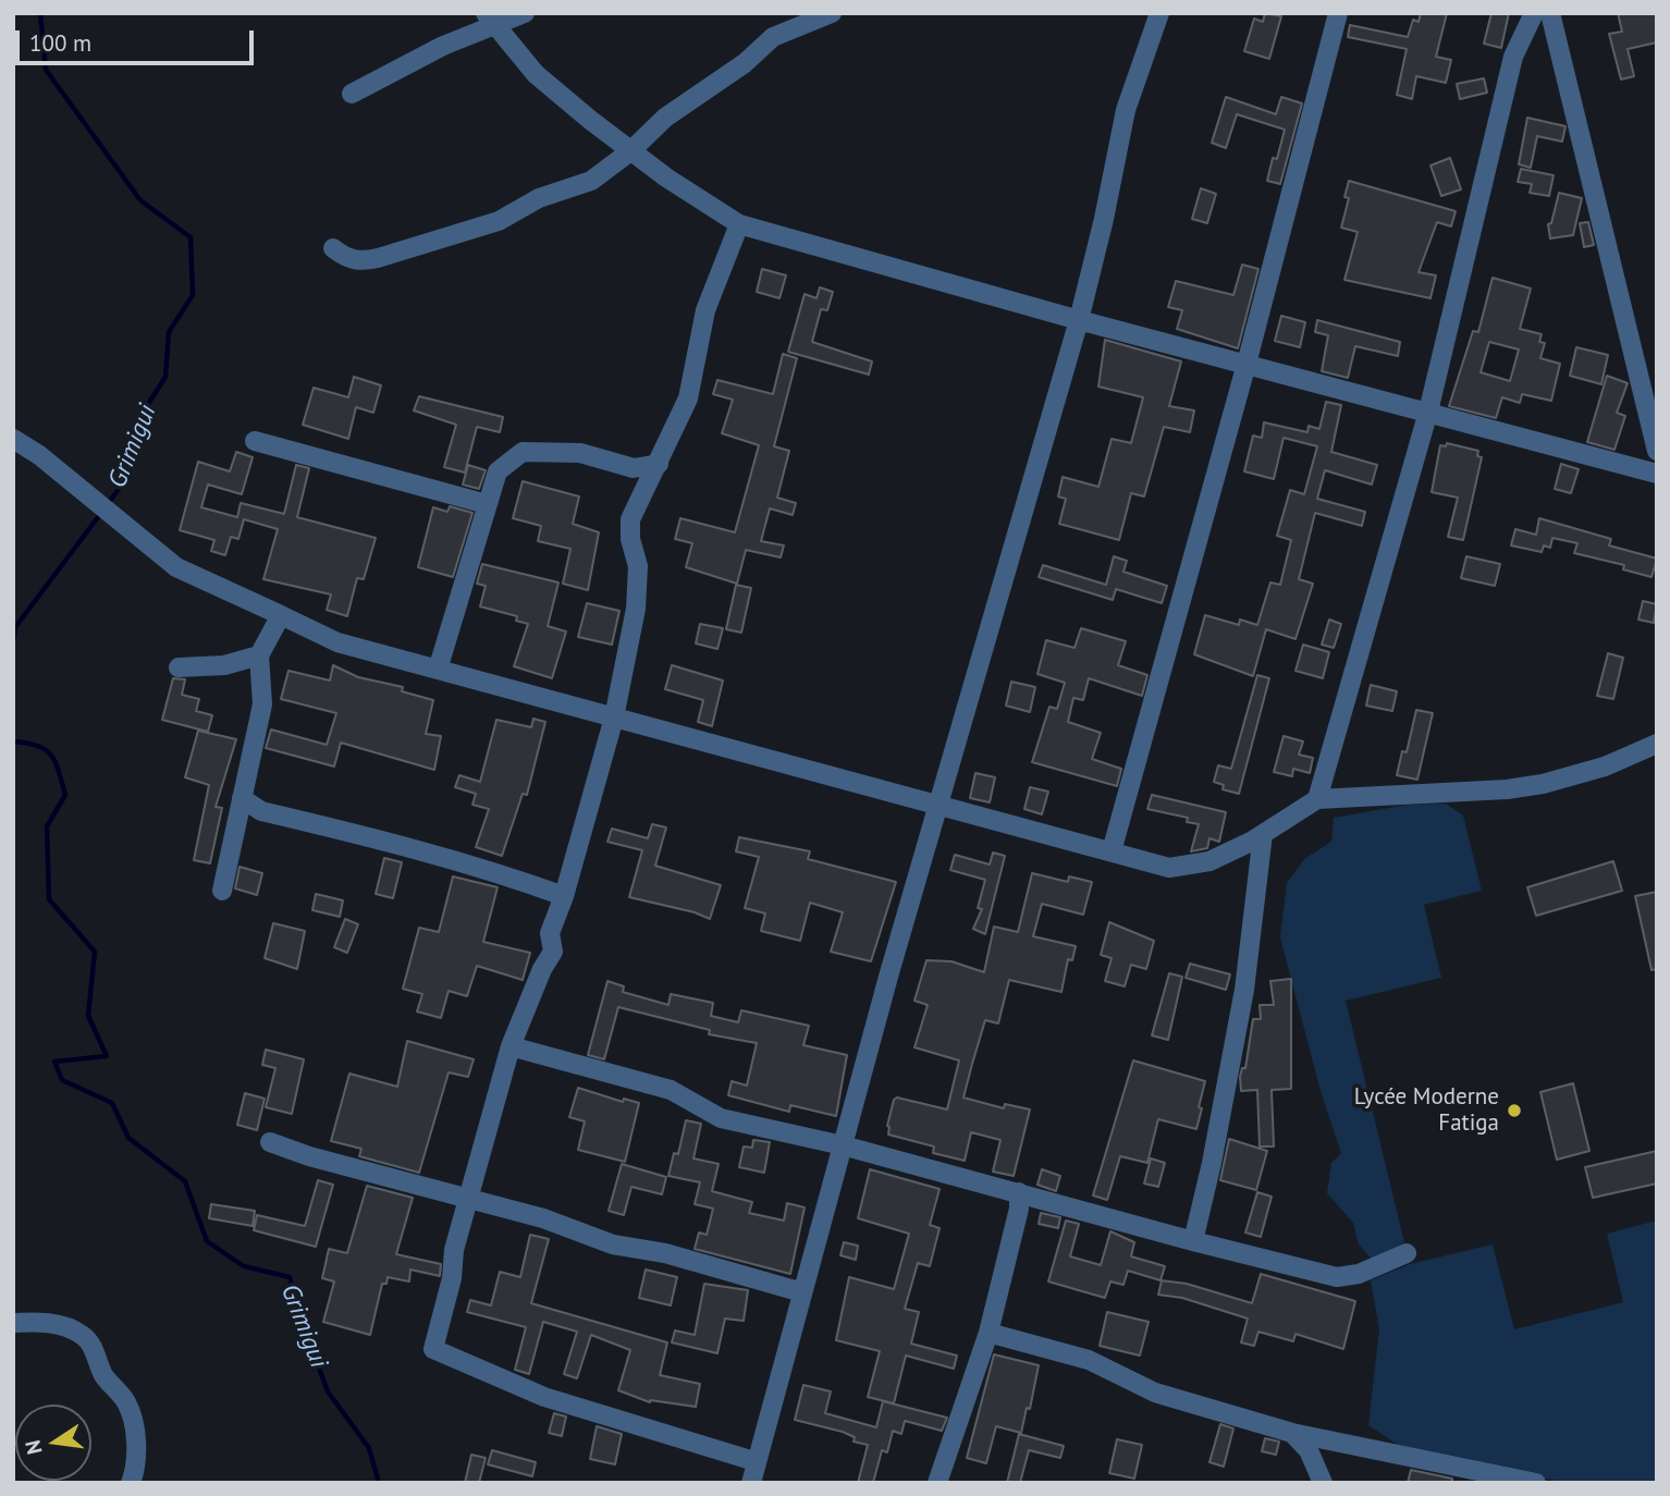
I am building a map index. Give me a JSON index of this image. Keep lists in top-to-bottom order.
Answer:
{
  "water": ["Grimigui"],
  "places": ["Lycée Moderne Fatiga"],
  "scale_bar": "100 m",
  "north": "left"
}
